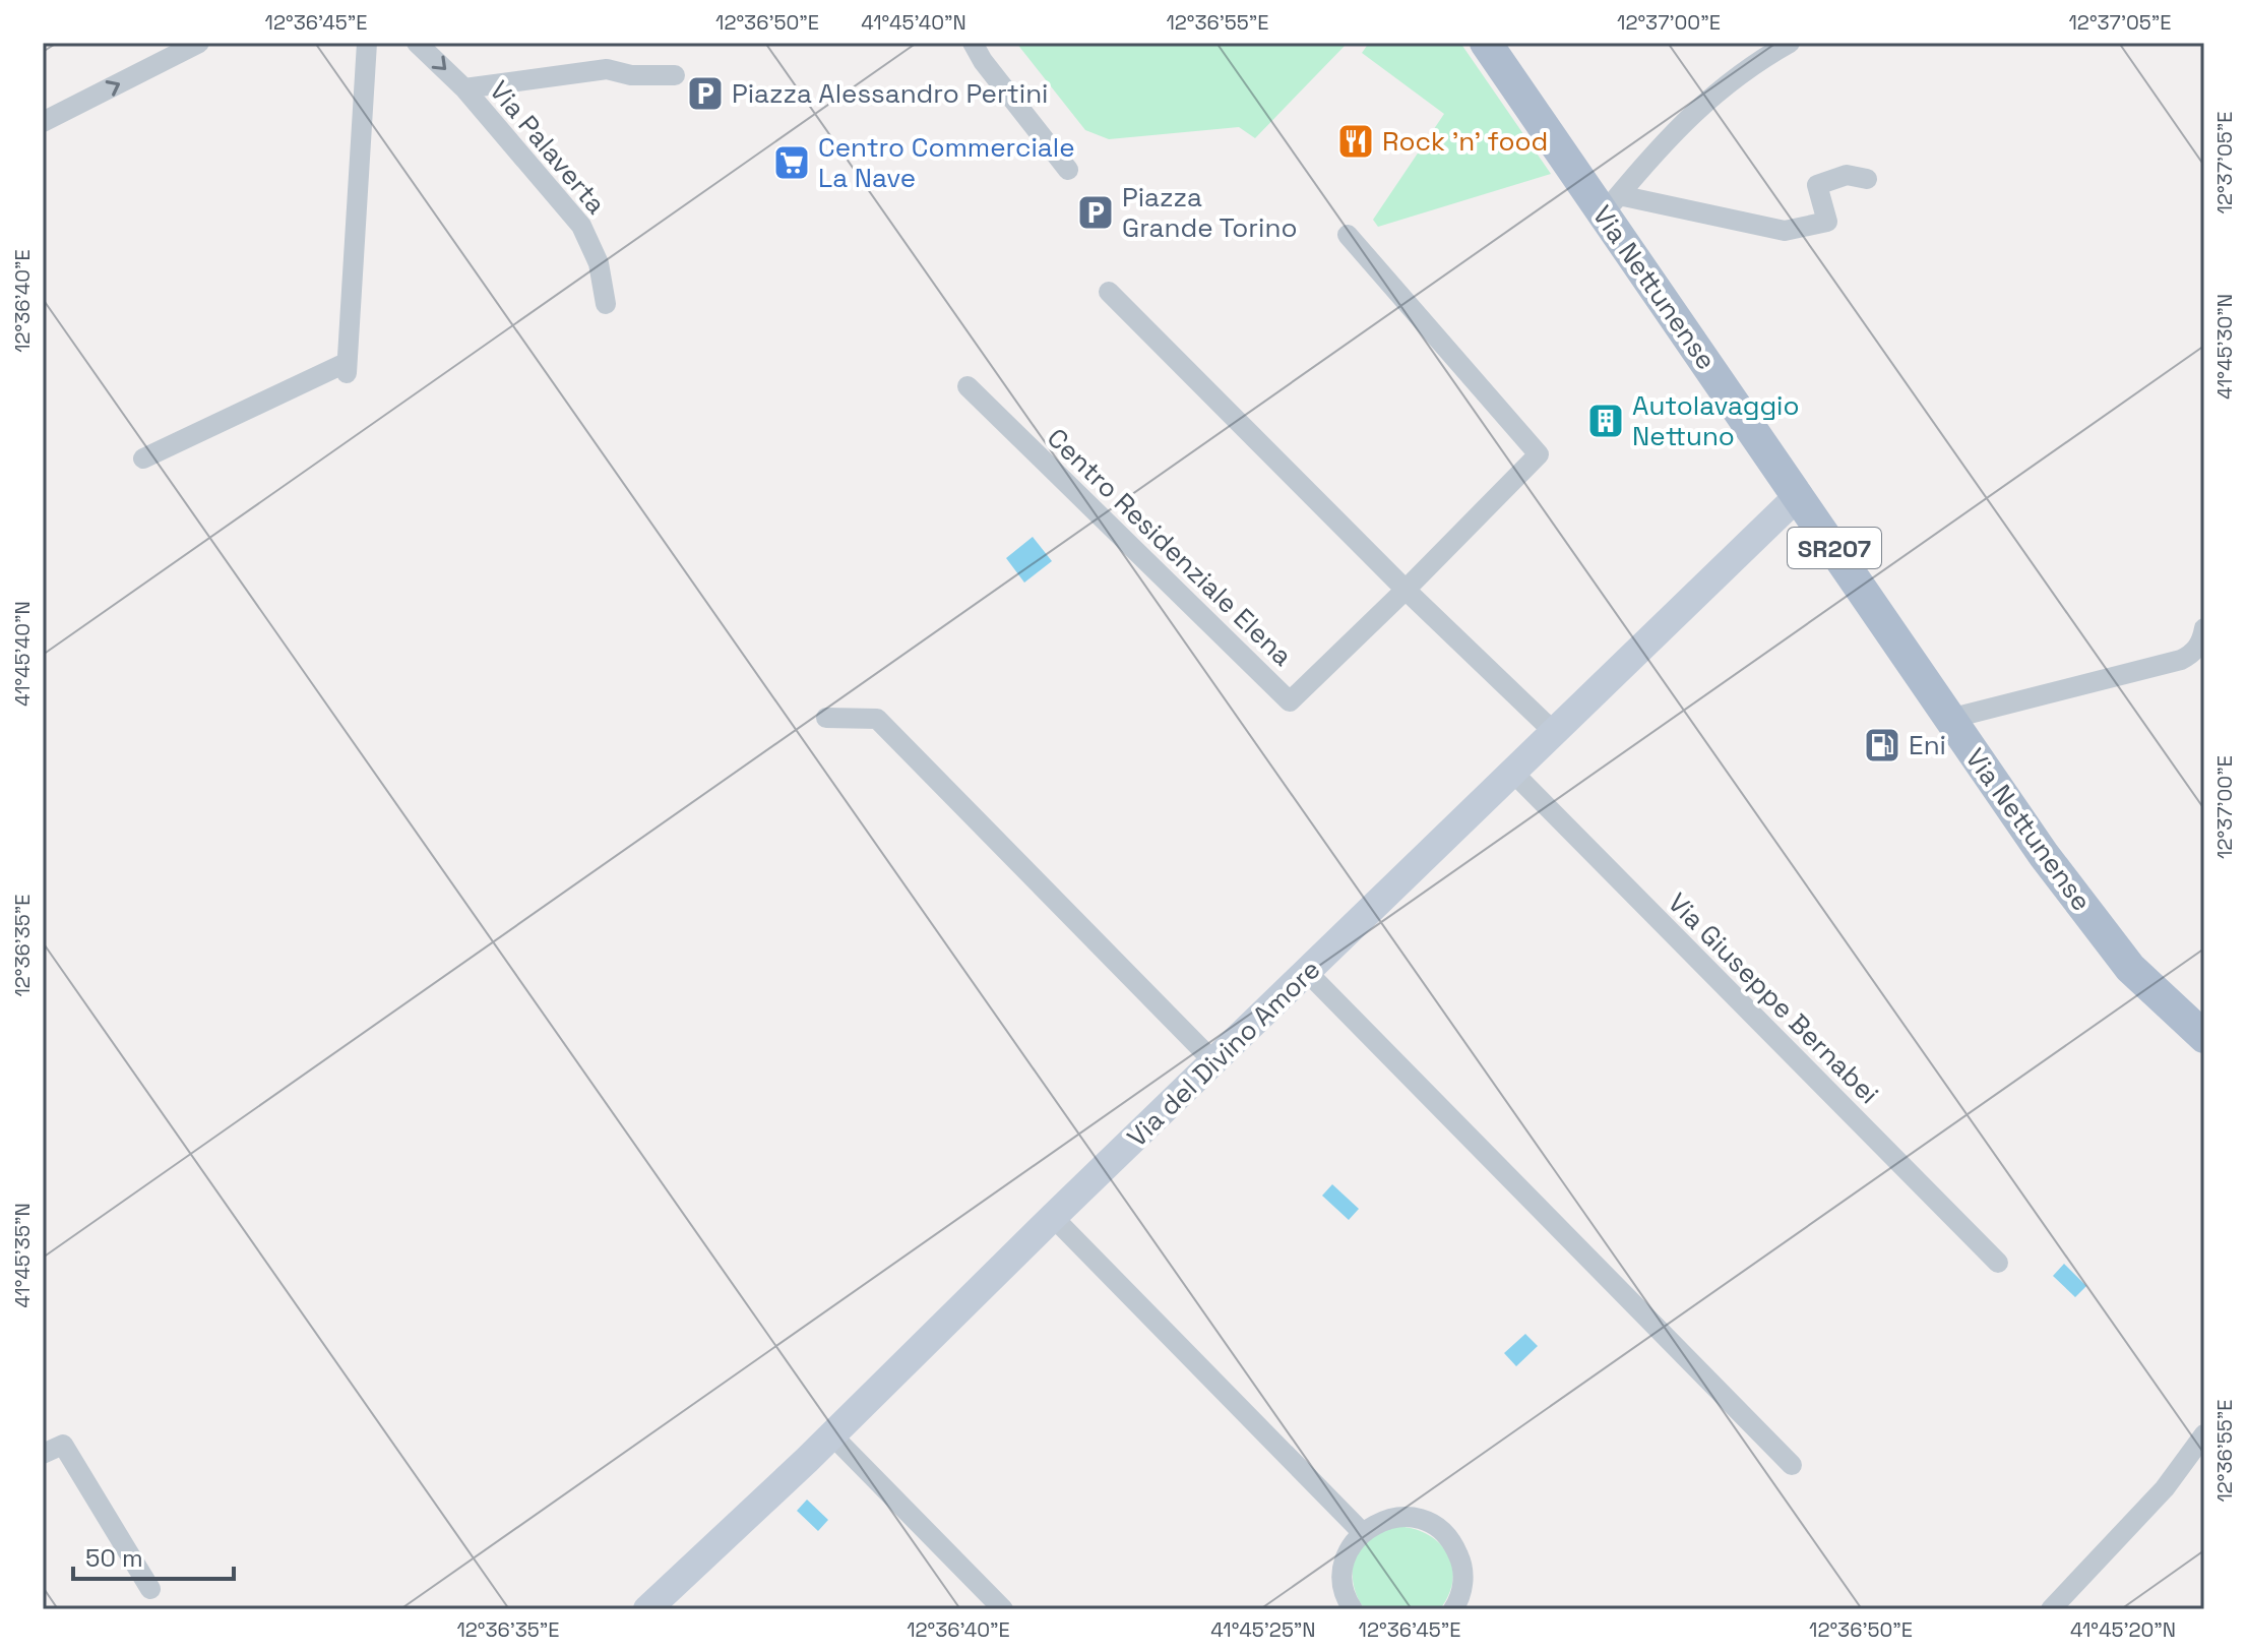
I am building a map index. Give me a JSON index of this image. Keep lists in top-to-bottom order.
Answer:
{
  "streets": {
    "main road": ["Via Nettunense", "SR207", "Via del Divino Amore"],
    "street": ["Via Palaverta", "Centro Residenziale Elena", "Via Giuseppe Bernabei"]
  },
  "crossings": [
    ["Via Nettunense", "Via del Divino Amore"],
    ["Via Giuseppe Bernabei", "Via del Divino Amore"]
  ],
  "places": {
    "parking": ["Piazza Alessandro Pertini", "Piazza Grande Torino"],
    "restaurant": ["Rock 'n' food"],
    "supermarket": ["Centro Commerciale La Nave"],
    "building": ["Autolavaggio Nettuno"],
    "fuel station": ["Eni"]
  },
  "scale_bar": "50 m",
  "coordinates": [
    "12°36'45\"E",
    "12°36'50\"E",
    "41°45'40\"N",
    "12°36'55\"E",
    "12°37'00\"E",
    "12°37'05\"E",
    "12°36'40\"E",
    "41°45'30\"N",
    "12°36'35\"E",
    "41°45'35\"N",
    "41°45'25\"N",
    "41°45'20\"N"
  ]
}
